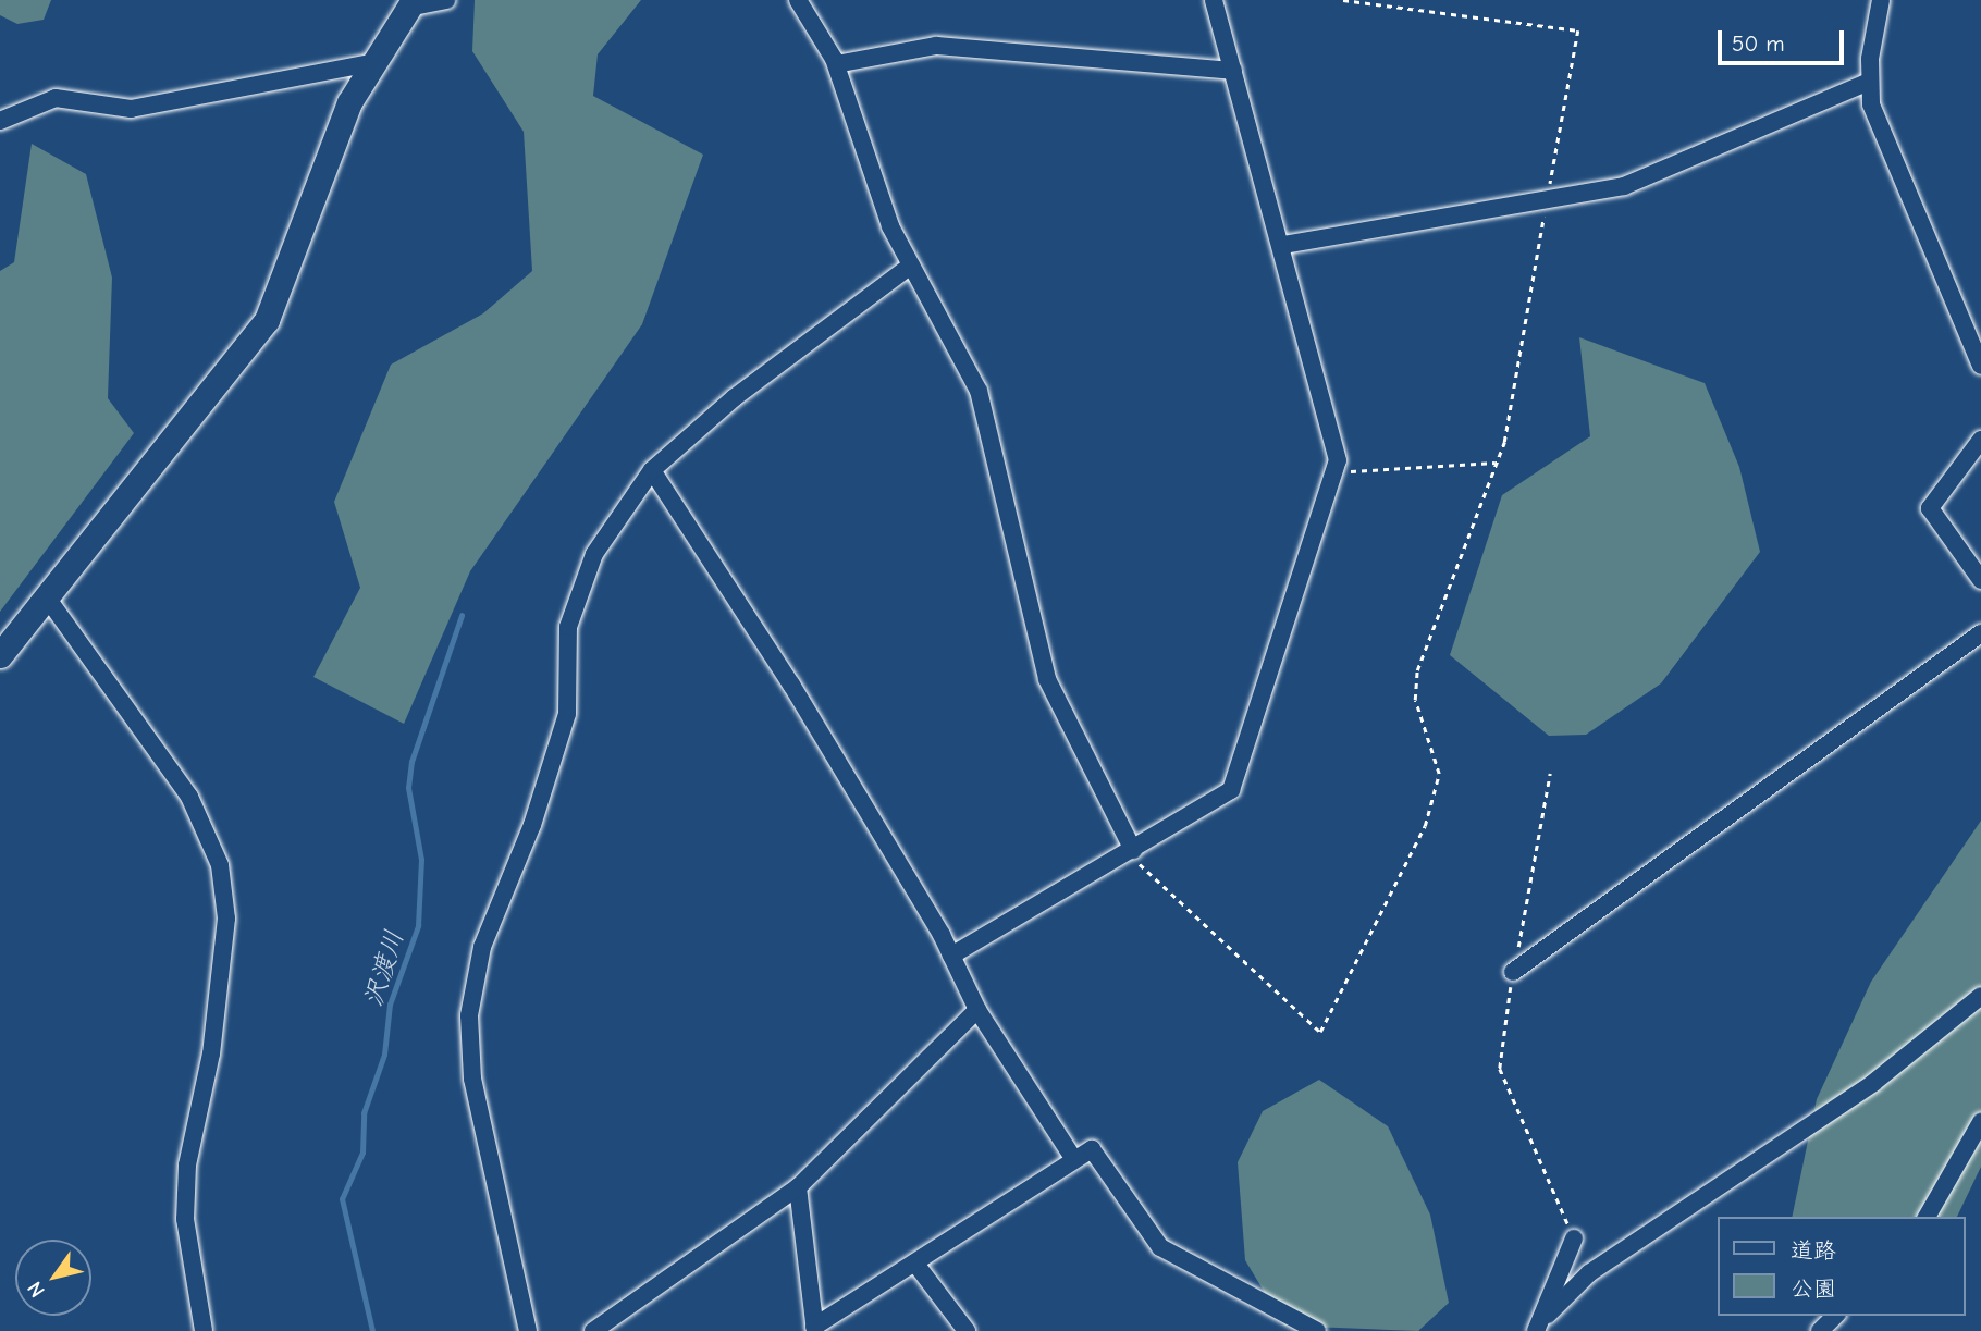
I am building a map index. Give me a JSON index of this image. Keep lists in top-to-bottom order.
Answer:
{
  "water": ["沢渡川"],
  "legend": ["道路", "公園"],
  "scale_bar": "50 m",
  "north": "bottom left"
}
